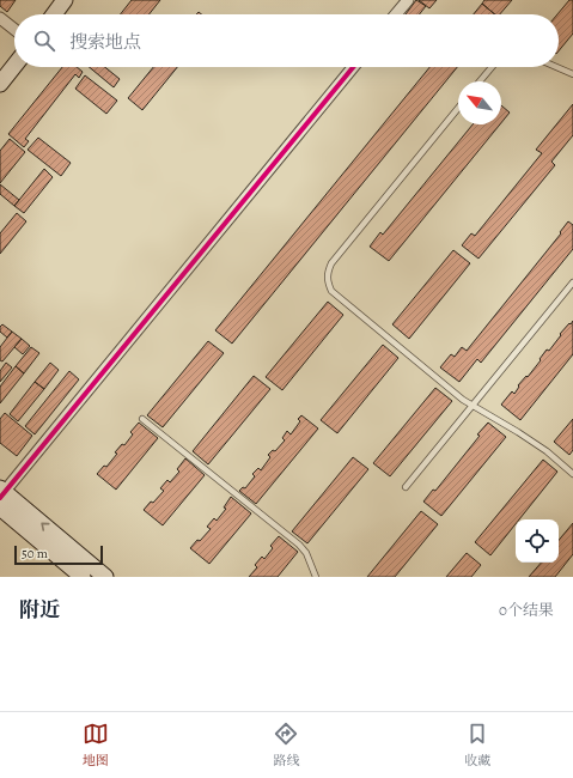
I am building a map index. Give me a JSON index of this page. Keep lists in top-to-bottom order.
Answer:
{
  "scale_bar": "50 m",
  "north": "top left",
  "page": {
    "search": "搜索地点",
    "scale": "50 m",
    "heading": ["附近", "0个结果"],
    "nav": ["地图", "路线", "收藏"]
  }
}
